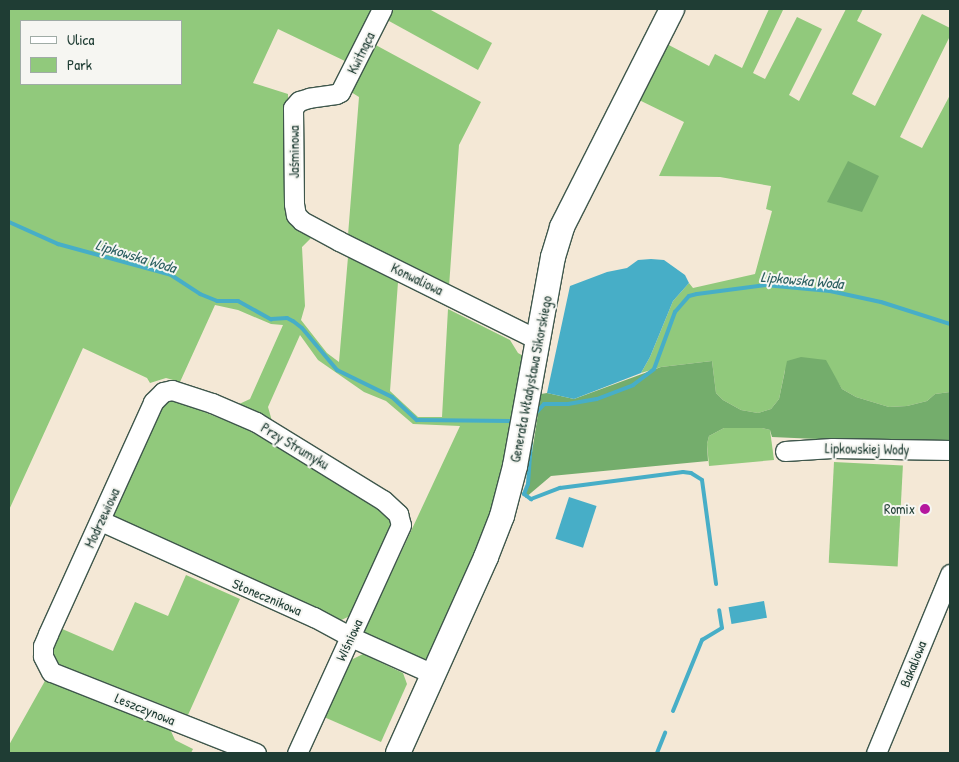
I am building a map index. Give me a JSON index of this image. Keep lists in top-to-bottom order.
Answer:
{
  "streets": {
    "main road": ["Generała Władysława Sikorskiego"],
    "street": [
      "Kwitnąca",
      "Jaśminowa",
      "Konwaliowa",
      "Przy Strumyku",
      "Lipkowskiej Wody",
      "Modrzewiowa",
      "Słonecznikowa",
      "Wiśniowa",
      "Bakaliowa",
      "Leszczynowa"
    ]
  },
  "crossings": [
    ["Kwitnąca", "Jaśminowa"],
    ["Jaśminowa", "Konwaliowa"],
    ["Konwaliowa", "Generała Władysława Sikorskiego"],
    ["Generała Władysława Sikorskiego", "Słonecznikowa"],
    ["Przy Strumyku", "Modrzewiowa"],
    ["Przy Strumyku", "Wiśniowa"],
    ["Modrzewiowa", "Słonecznikowa"],
    ["Modrzewiowa", "Leszczynowa"],
    ["Słonecznikowa", "Wiśniowa"]
  ],
  "water": ["Lipkowska Woda"],
  "places": ["Romix"],
  "legend": ["Ulica", "Park"]
}
